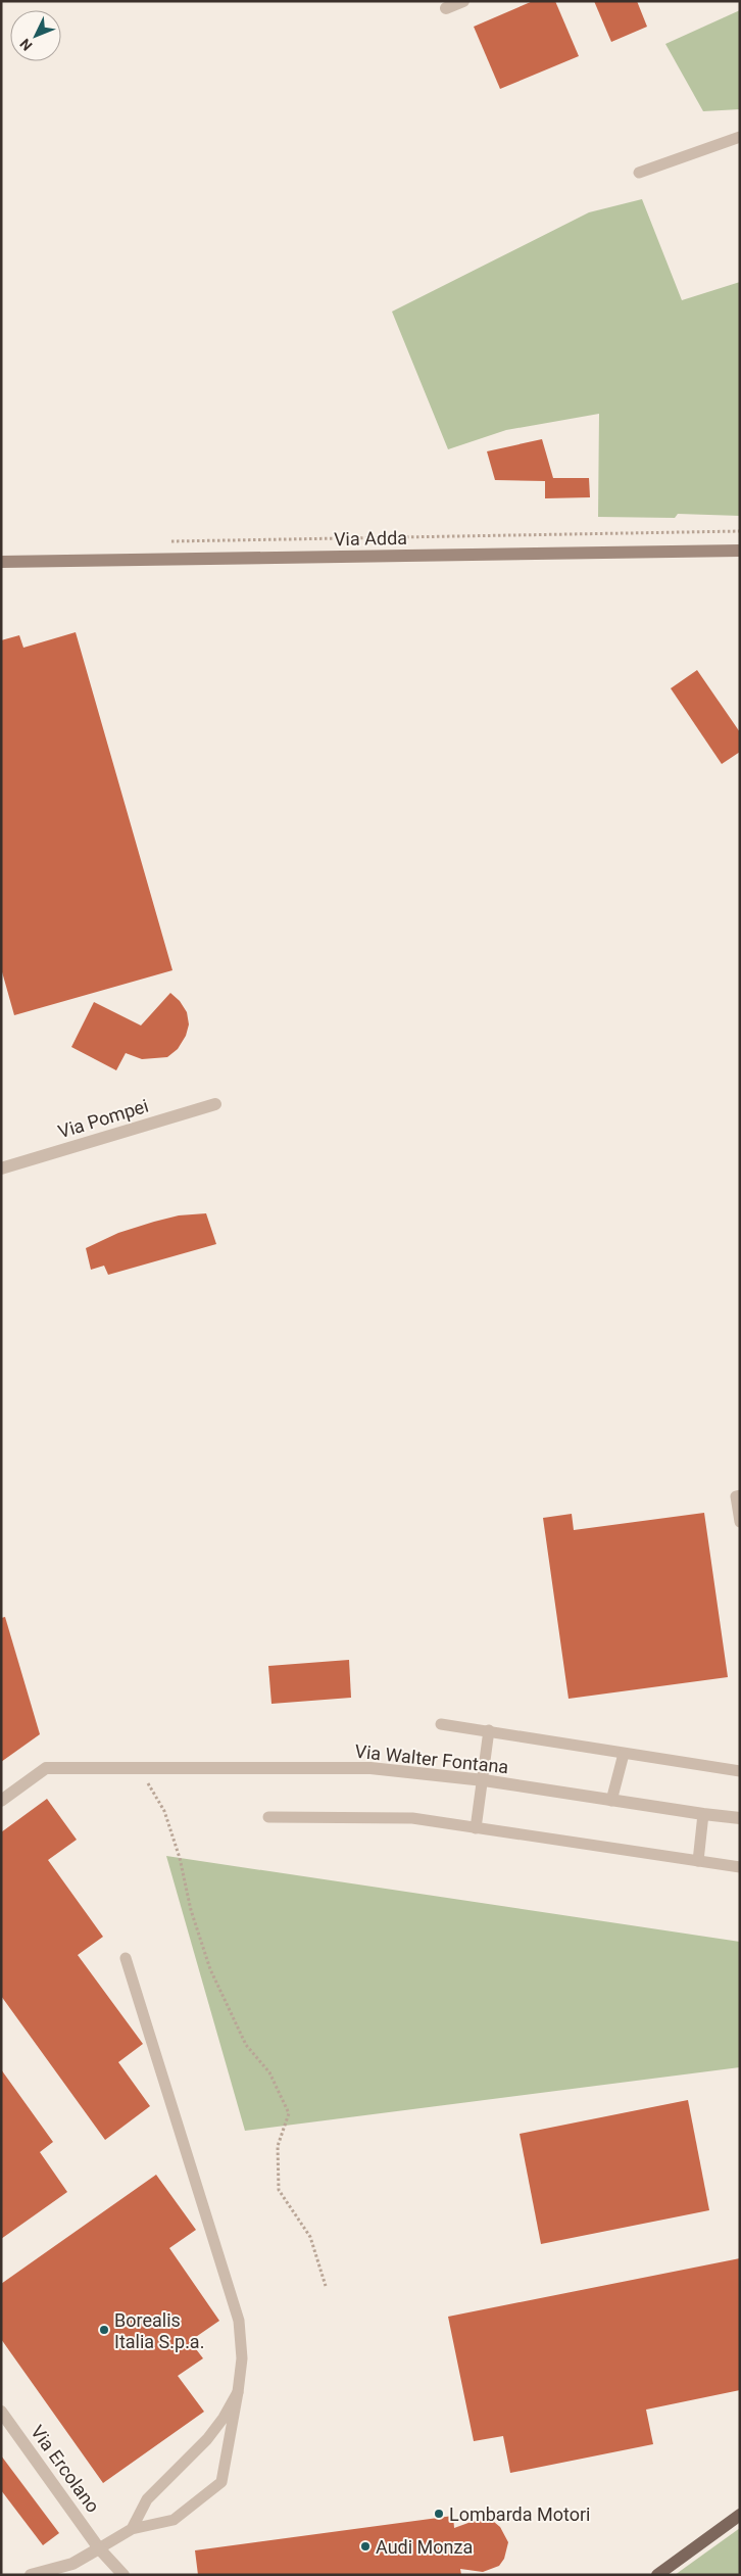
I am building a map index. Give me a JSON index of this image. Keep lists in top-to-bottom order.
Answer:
{
  "streets": {
    "main road": ["Via Adda"],
    "street": ["Via Pompei", "Via Walter Fontana", "Via Ercolano"]
  },
  "places": ["Borealis Italia S.p.a.", "Lombarda Motori", "Audi Monza"],
  "north": "bottom left"
}
